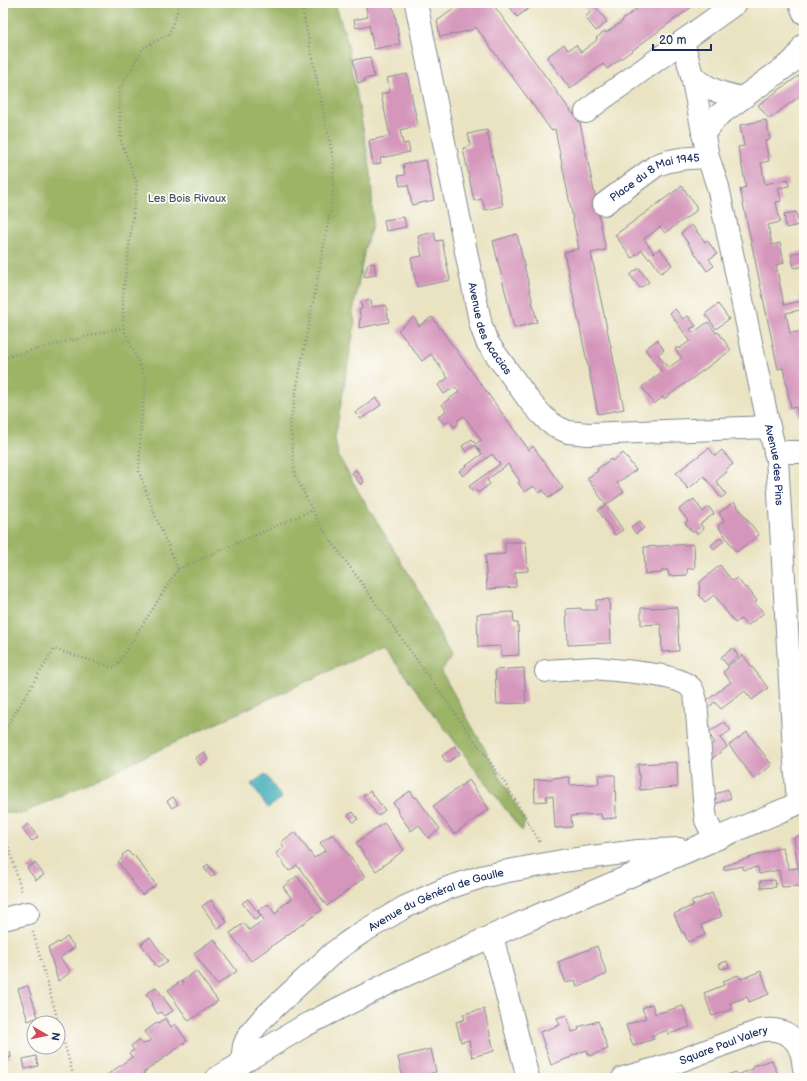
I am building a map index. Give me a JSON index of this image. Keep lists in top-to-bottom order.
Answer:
{
  "streets": {
    "street": [
      "Place du 8 Mai 1945",
      "Avenue des Acacias",
      "Avenue des Pins",
      "Avenue du Général de Gaulle",
      "Square Paul Valery"
    ]
  },
  "crossings": [
    ["Place du 8 Mai 1945", "Avenue des Pins"],
    ["Avenue des Acacias", "Avenue des Pins"]
  ],
  "parks": ["Les Bois Rivaux"],
  "scale_bar": "20 m",
  "north": "right"
}
